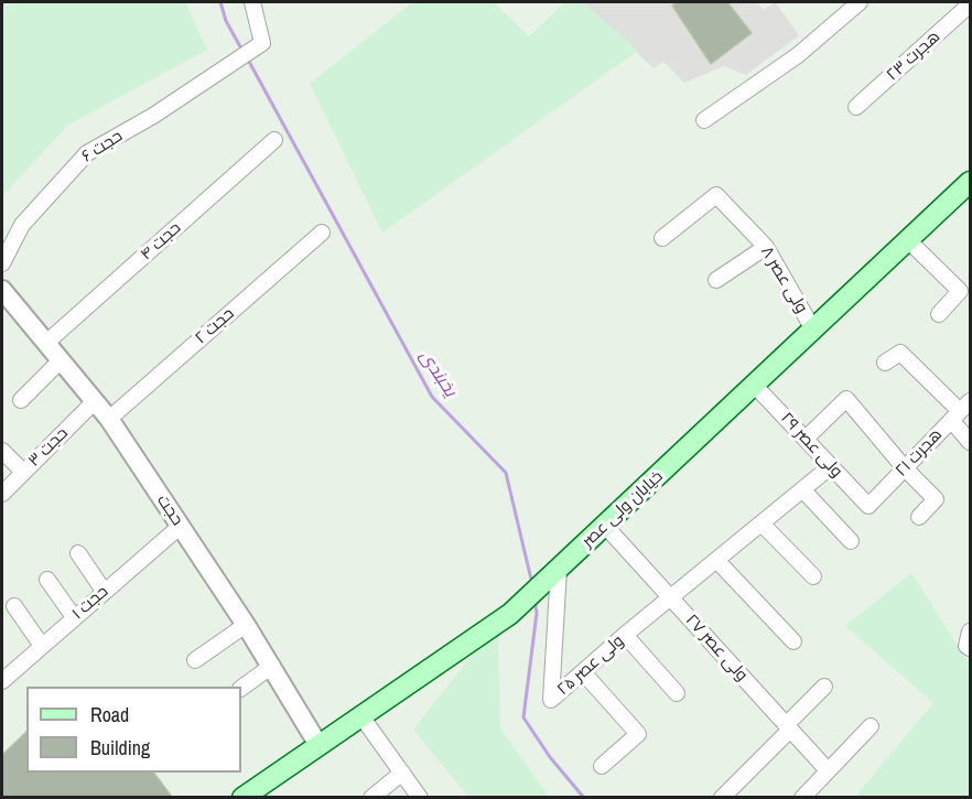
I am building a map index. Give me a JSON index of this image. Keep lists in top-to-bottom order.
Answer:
{
  "streets": {
    "main road": ["خیابان ولی عصر"],
    "street": [
      "هجرت ۲۳",
      "حجت ۶",
      "حجت ۴",
      "ولی عصر ۸",
      "حجت ۲",
      "ولی عصر ۲۹",
      "حجت ۳",
      "هجرت ۲۱",
      "حجت",
      "حجت ۱",
      "ولی عصر ۲۷",
      "ولی عصر ۲۵"
    ]
  },
  "crossings": [
    ["حجت ۴", "حجت"],
    ["ولی عصر ۸", "خیابان ولی عصر"],
    ["حجت ۲", "حجت"],
    ["ولی عصر ۲۹", "هجرت ۲۱"],
    ["ولی عصر ۲۹", "خیابان ولی عصر"],
    ["ولی عصر ۲۹", "ولی عصر ۲۵"],
    ["حجت ۳", "حجت"],
    ["خیابان ولی عصر", "حجت"],
    ["خیابان ولی عصر", "ولی عصر ۲۷"],
    ["خیابان ولی عصر", "ولی عصر ۲۵"],
    ["حجت", "حجت ۱"],
    ["ولی عصر ۲۷", "ولی عصر ۲۵"]
  ],
  "water": ["یخبندی"],
  "legend": ["Road", "Building"]
}
